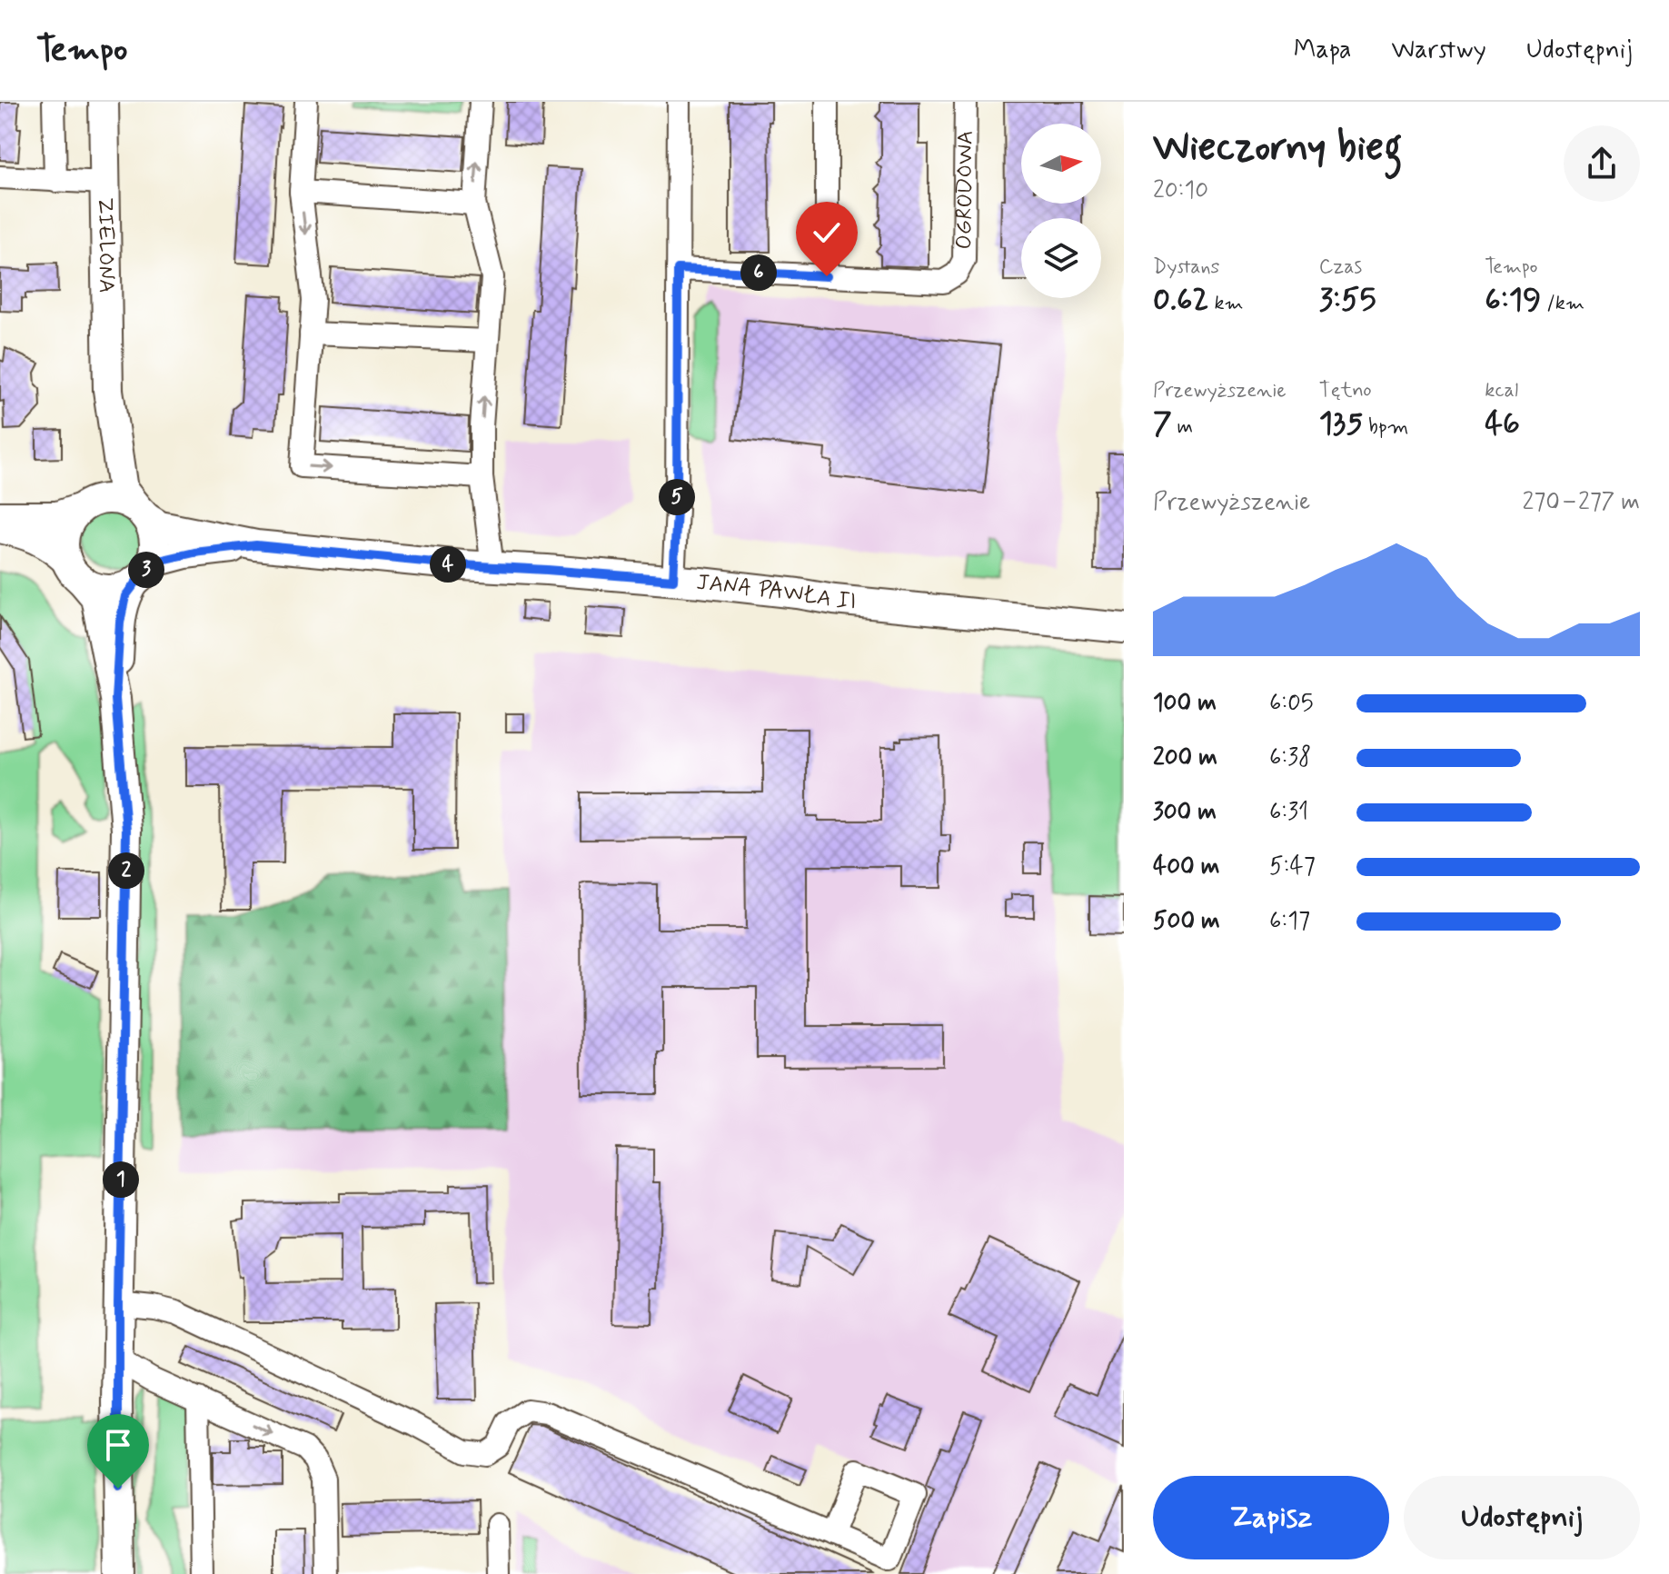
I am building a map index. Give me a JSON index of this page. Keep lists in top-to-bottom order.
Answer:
{
  "streets": {
    "street": ["OGRODOWA", "ZIELONA", "JANA PAWŁA II"]
  },
  "crossings": [
    ["ZIELONA", "JANA PAWŁA II"]
  ],
  "north": "right",
  "page": {
    "header": "Tempo",
    "nav": ["Mapa", "Warstwy", "Udostępnij"],
    "heading": ["Wieczorny bieg", "20:10"],
    "stats": [
      ["Dystans", "0.62 km"],
      ["Czas", "3:55"],
      ["Tempo", "6:19 /km"],
      ["Przewyższenie", "7 m"],
      ["Tętno", "135 bpm"],
      ["kcal", "46"]
    ],
    "pins": [
      "6",
      "5",
      "4",
      "3",
      "2",
      "1"
    ],
    "chart": ["Przewyższenie", "270–277 m"],
    "list": [
      {
        "name": "100 m",
        "note": "6:05"
      },
      {
        "name": "200 m",
        "note": "6:38"
      },
      {
        "name": "300 m",
        "note": "6:31"
      },
      {
        "name": "400 m",
        "note": "5:47"
      },
      {
        "name": "500 m",
        "note": "6:17"
      }
    ],
    "buttons": ["Zapisz", "Udostępnij"]
  }
}
